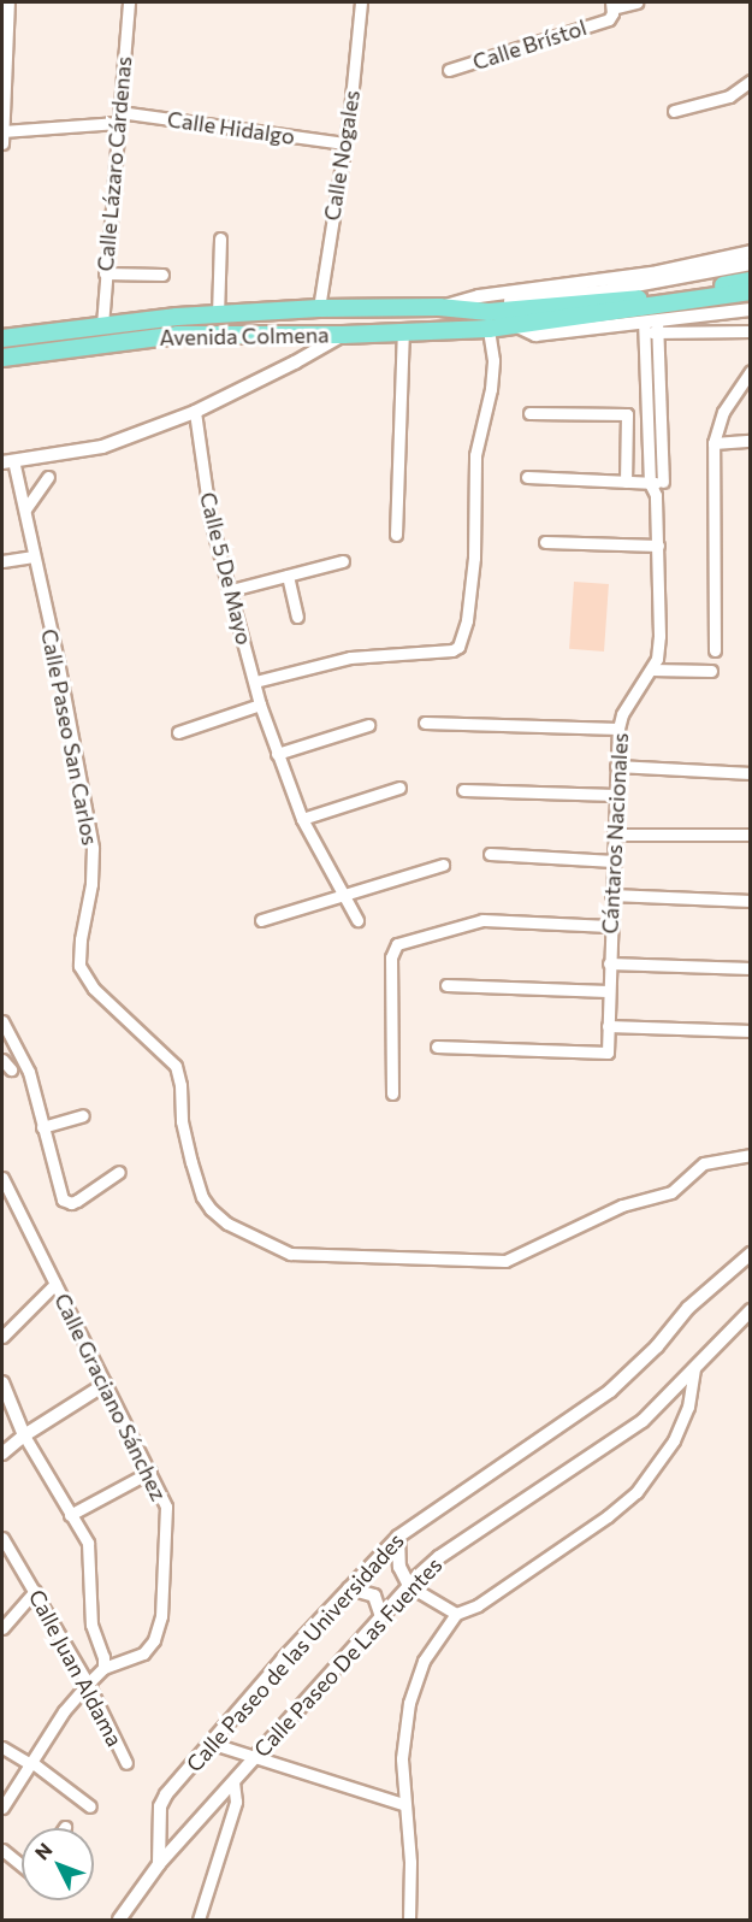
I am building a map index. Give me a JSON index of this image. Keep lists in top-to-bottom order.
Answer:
{
  "streets": {
    "main road": ["Avenida Colmena"],
    "street": [
      "Calle Brístol",
      "Calle Hidalgo",
      "Calle Nogales",
      "Calle Lázaro Cárdenas",
      "Calle 5 De Mayo",
      "Calle Paseo San Carlos",
      "Cántaros Nacionales",
      "Calle Graciano Sánchez",
      "Calle Paseo de las Universidades",
      "Calle Paseo De Las Fuentes",
      "Calle Juan Aldama"
    ]
  },
  "crossings": [
    ["Calle Hidalgo", "Calle Nogales"],
    ["Calle Hidalgo", "Calle Lázaro Cárdenas"],
    ["Calle Paseo de las Universidades", "Calle Paseo De Las Fuentes"]
  ],
  "north": "top left"
}
